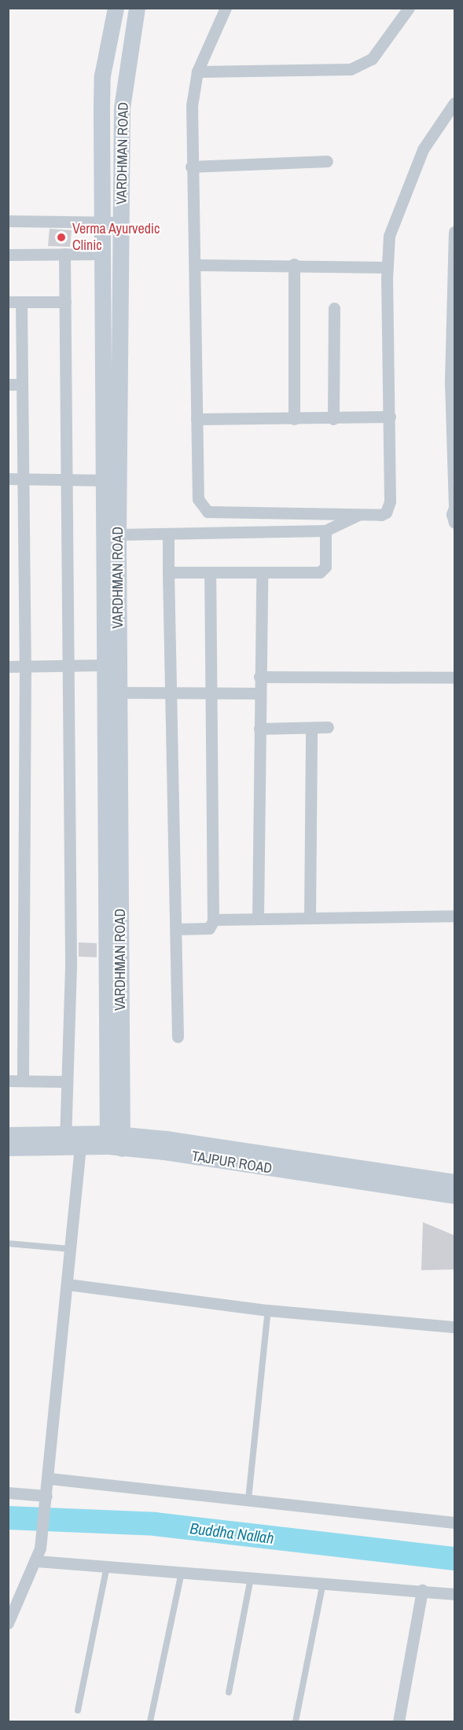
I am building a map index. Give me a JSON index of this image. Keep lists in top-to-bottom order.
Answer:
{
  "streets": {
    "street": ["VARDHMAN ROAD", "TAJPUR ROAD"]
  },
  "crossings": [
    ["VARDHMAN ROAD", "TAJPUR ROAD"]
  ],
  "water": ["Buddha Nallah"],
  "places": ["Verma Ayurvedic Clinic"]
}
